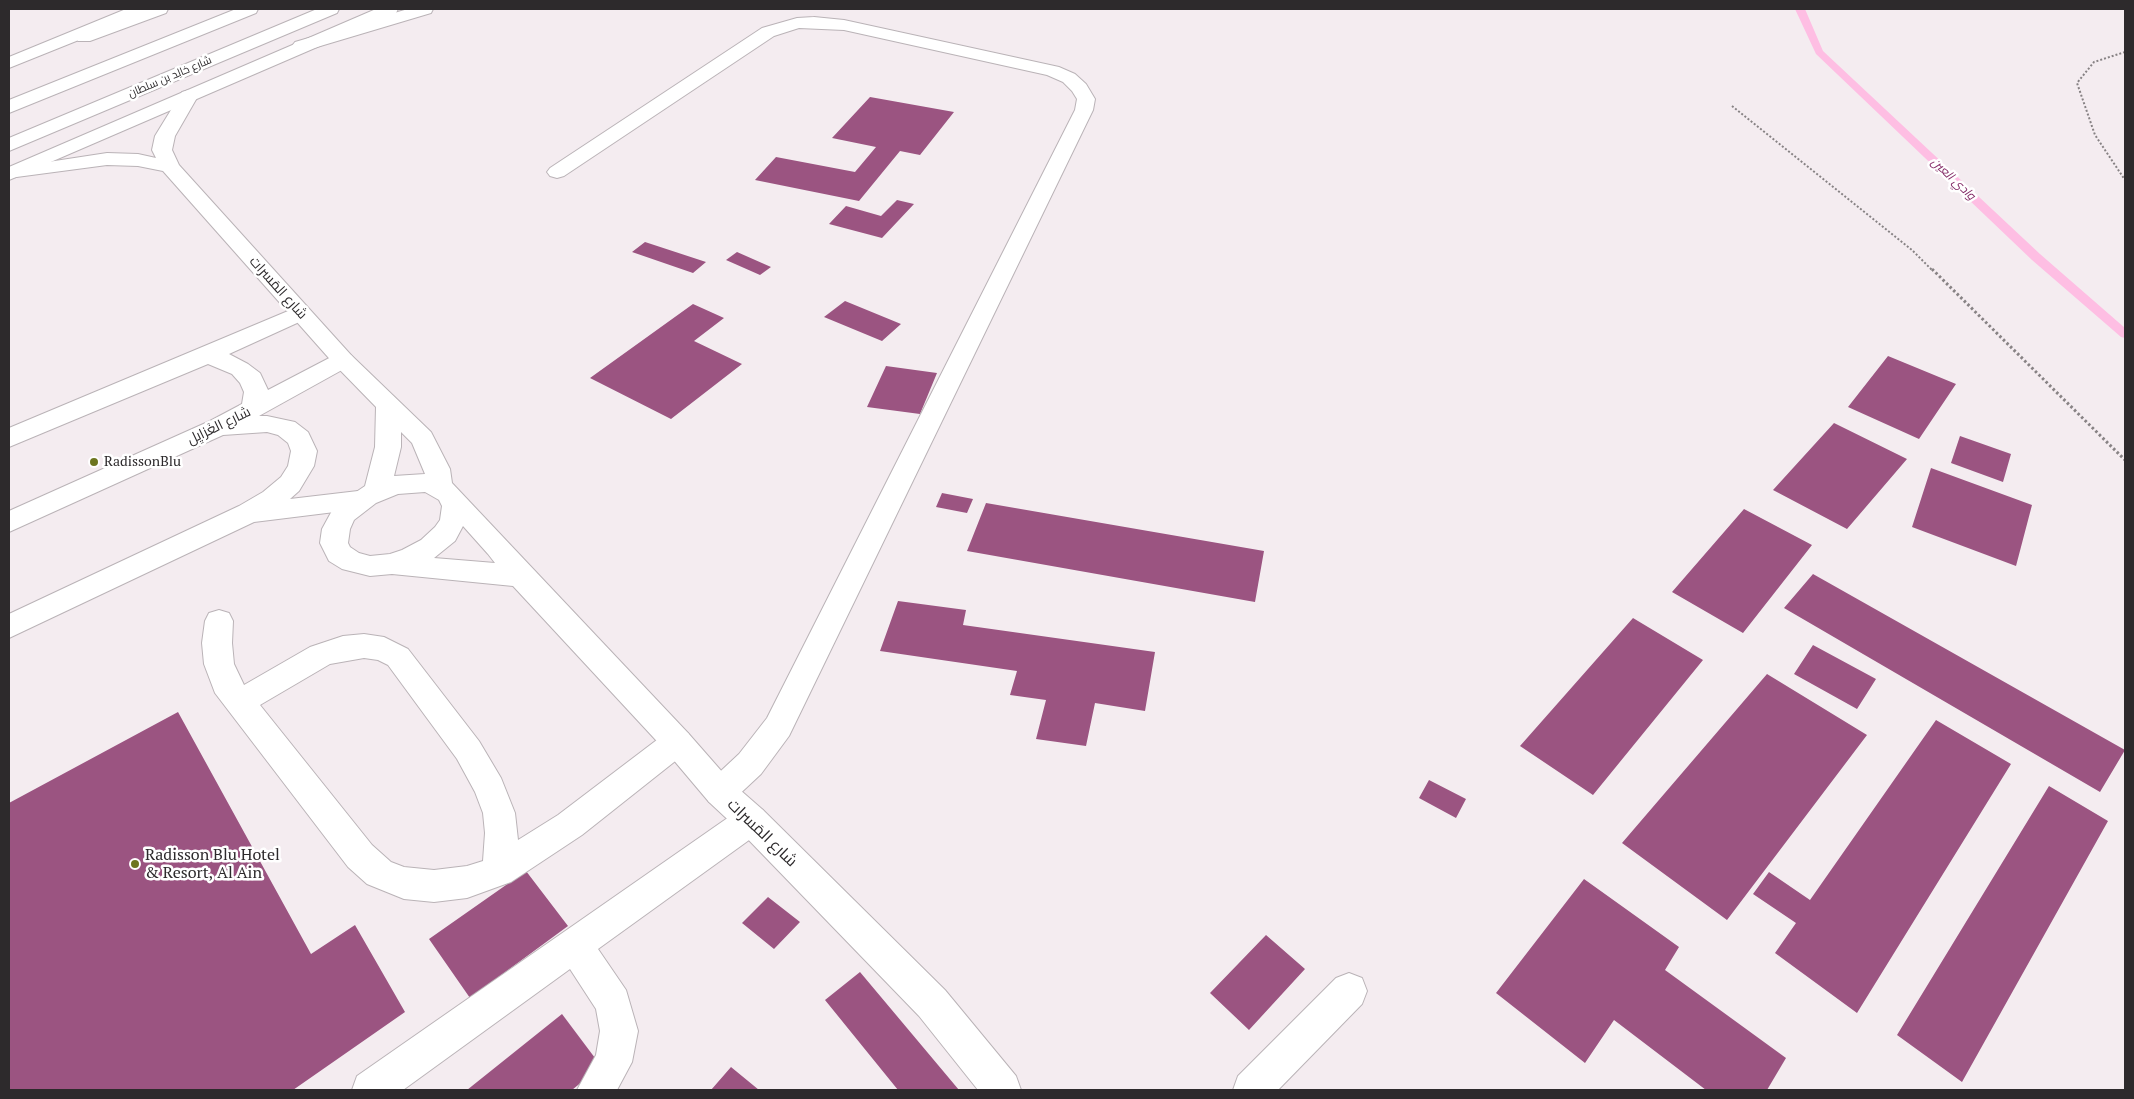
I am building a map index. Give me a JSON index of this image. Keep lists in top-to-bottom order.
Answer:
{
  "streets": {
    "main road": ["شارع خالِد بن سلطان", "شارع المَسرات", "شارع الغَزايِل"]
  },
  "crossings": [
    ["شارع المَسرات", "شارع الغَزايِل"]
  ],
  "water": ["وادي العين"],
  "places": ["RadissonBlu", "Radisson Blu Hotel & Resort, Al Ain"]
}
